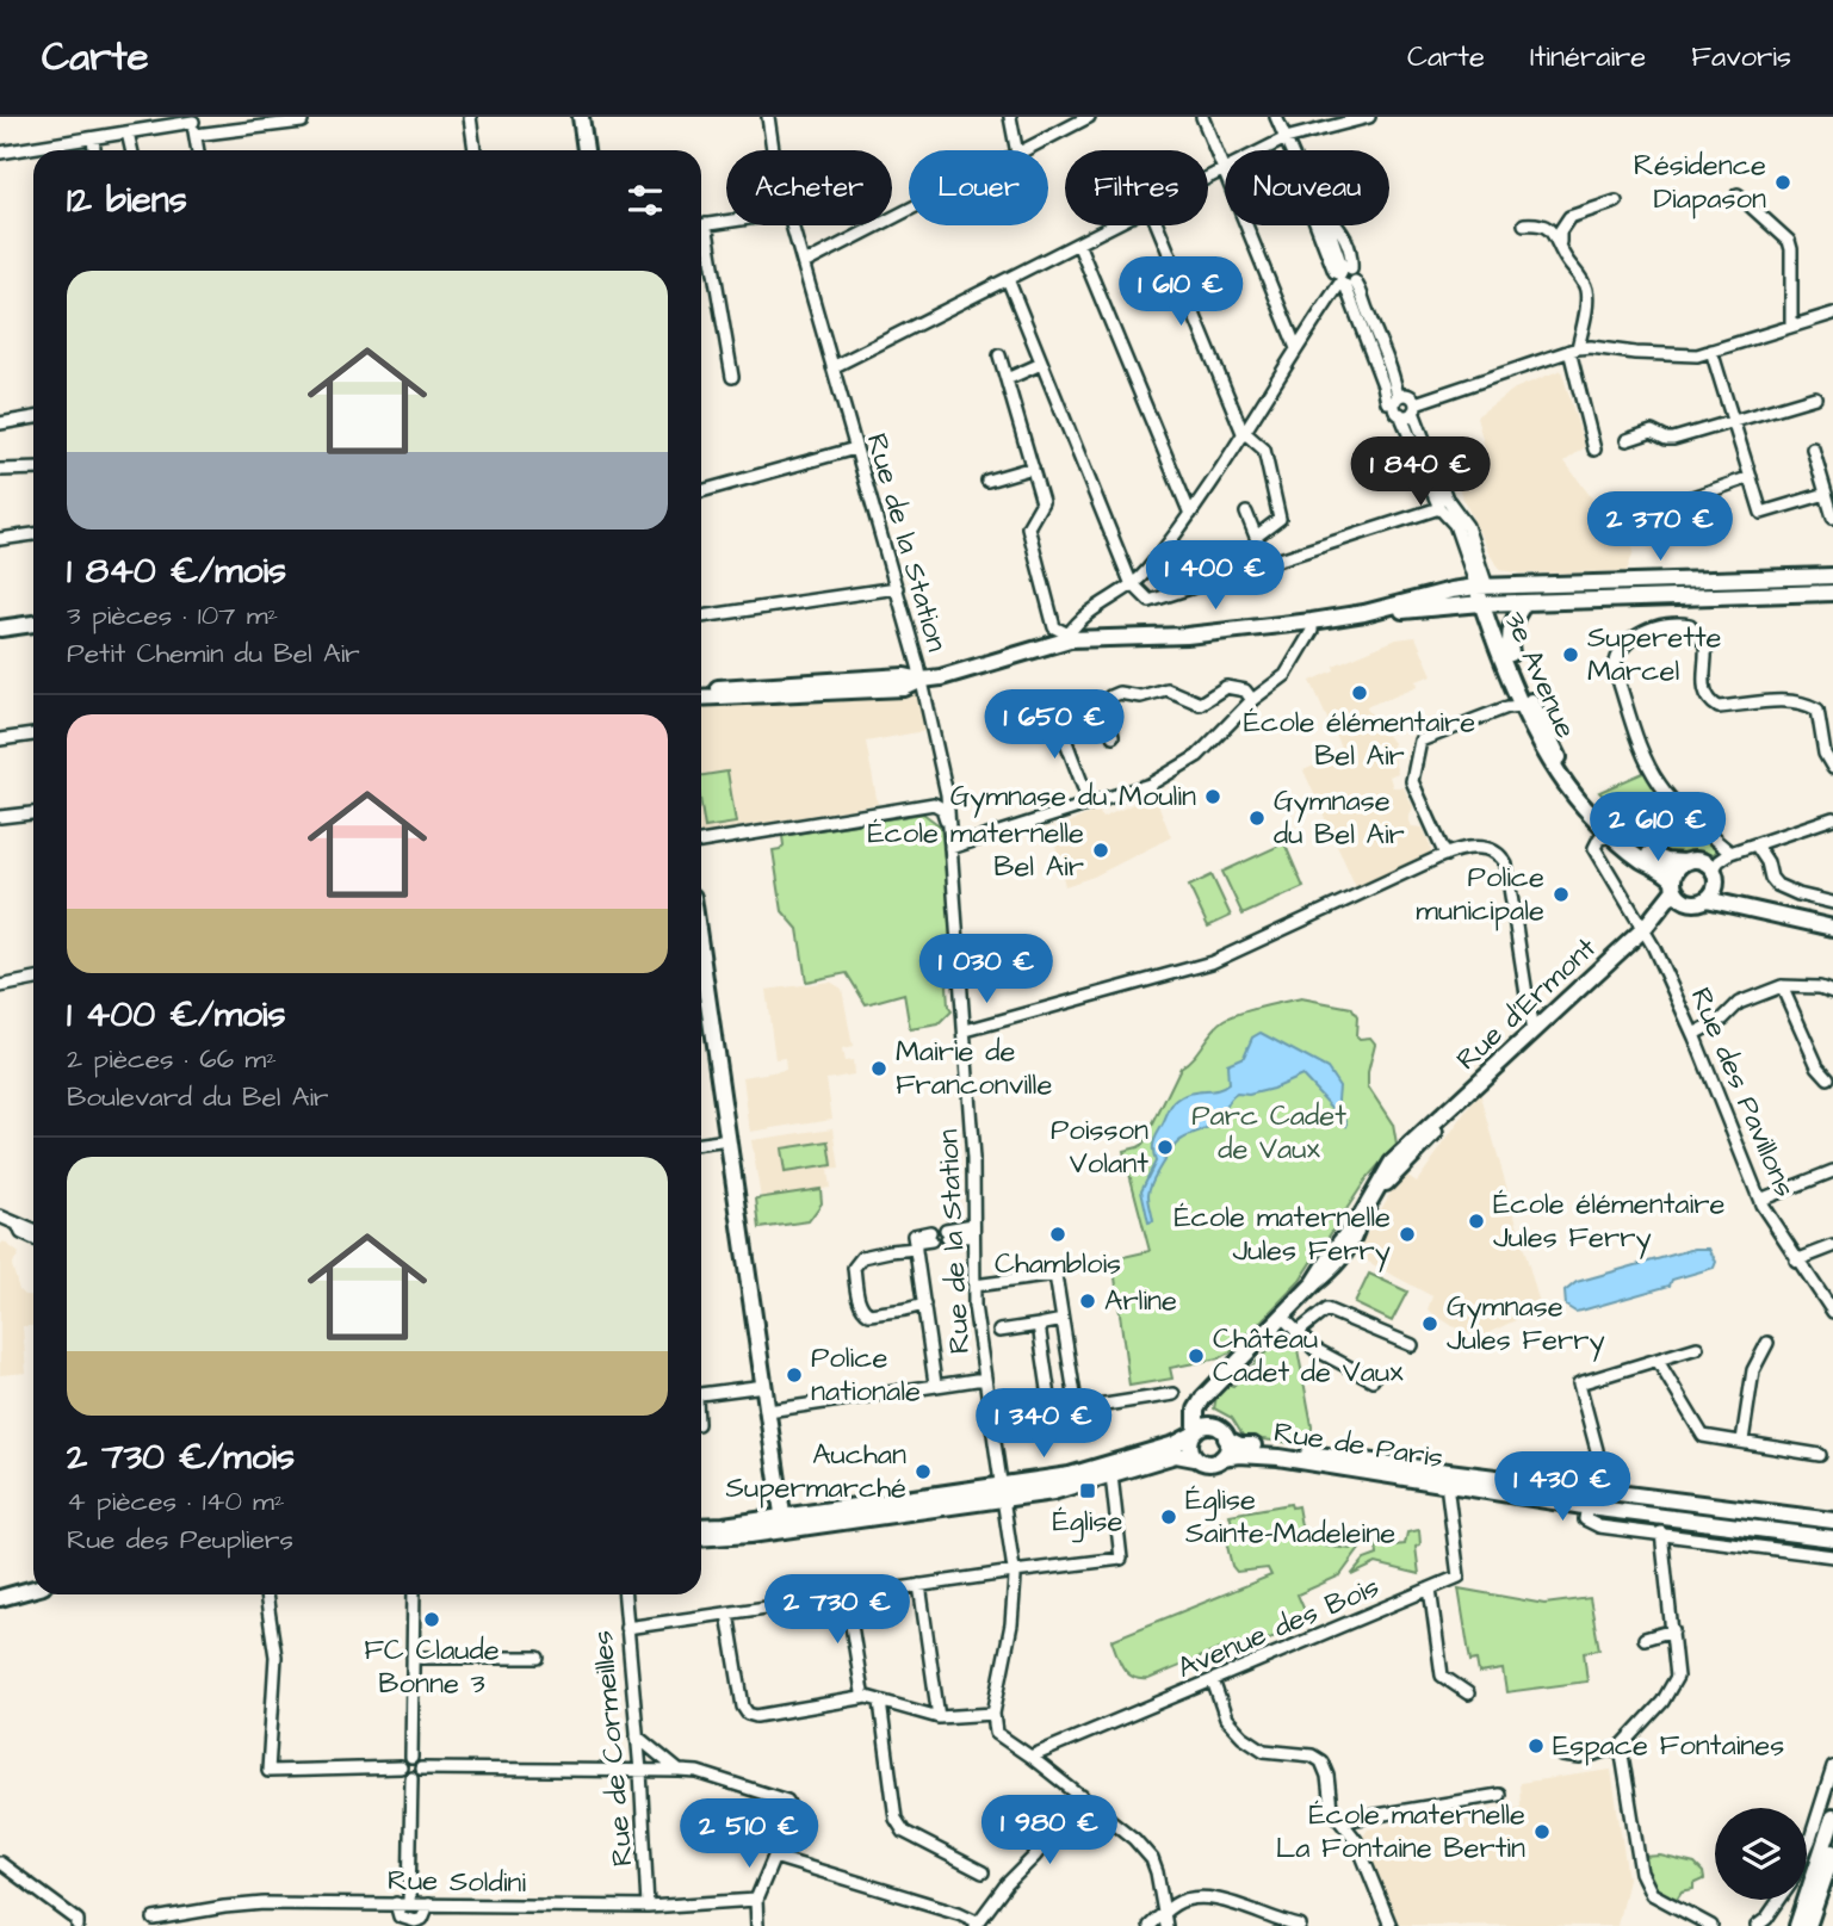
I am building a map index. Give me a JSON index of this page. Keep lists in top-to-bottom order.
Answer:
{
  "streets": {
    "main road": ["3e Avenue", "Rue d'Ermont", "Rue de Paris"],
    "street": [
      "Rue de la Station",
      "Rue des Pavillons",
      "Avenue des Bois",
      "Rue de Cormeilles",
      "Rue Soldini"
    ]
  },
  "crossings": [
    ["3e Avenue", "Rue d'Ermont"],
    ["3e Avenue", "Rue des Pavillons"],
    ["Rue d'Ermont", "Rue des Pavillons"],
    ["Rue d'Ermont", "Rue de Paris"],
    ["Rue de Paris", "Avenue des Bois"],
    ["Rue de Cormeilles", "Rue Soldini"]
  ],
  "parks": ["Parc Cadet de Vaux"],
  "places": {
    "other": [
      "Résidence Diapason",
      "Superette Marcel",
      "École élémentaire Bel Air",
      "Gymnase du Moulin",
      "Gymnase du Bel Air",
      "École maternelle Bel Air",
      "Police municipale",
      "Mairie de Franconville",
      "Poisson Volant",
      "École élémentaire Jules Ferry",
      "Chamblois",
      "École maternelle Jules Ferry",
      "Arline",
      "Gymnase Jules Ferry",
      "Château Cadet de Vaux",
      "Police nationale",
      "Auchan Supermarché",
      "Église Sainte-Madeleine",
      "FC Claude Bonne 3",
      "Espace Fontaines",
      "École maternelle La Fontaine Bertin"
    ],
    "transit": ["Église"]
  },
  "page": {
    "header": "Carte",
    "nav": ["Carte", "Itinéraire", "Favoris"],
    "chip": [
      "Acheter",
      "Louer",
      "Filtres",
      "Nouveau"
    ],
    "heading": "12 biens",
    "list": [
      {
        "name": "1 840 €/mois",
        "note": "3 pièces · 107 m² · Petit Chemin du Bel Air"
      },
      {
        "name": "1 400 €/mois",
        "note": "2 pièces · 66 m² · Boulevard du Bel Air"
      },
      {
        "name": "2 730 €/mois",
        "note": "4 pièces · 140 m² · Rue des Peupliers"
      }
    ],
    "price": [
      "1 610 €",
      "1 840 €",
      "2 370 €",
      "1 400 €",
      "1 650 €",
      "2 610 €",
      "1 030 €",
      "1 340 €",
      "1 430 €",
      "2 730 €",
      "1 980 €",
      "2 510 €"
    ]
  }
}
